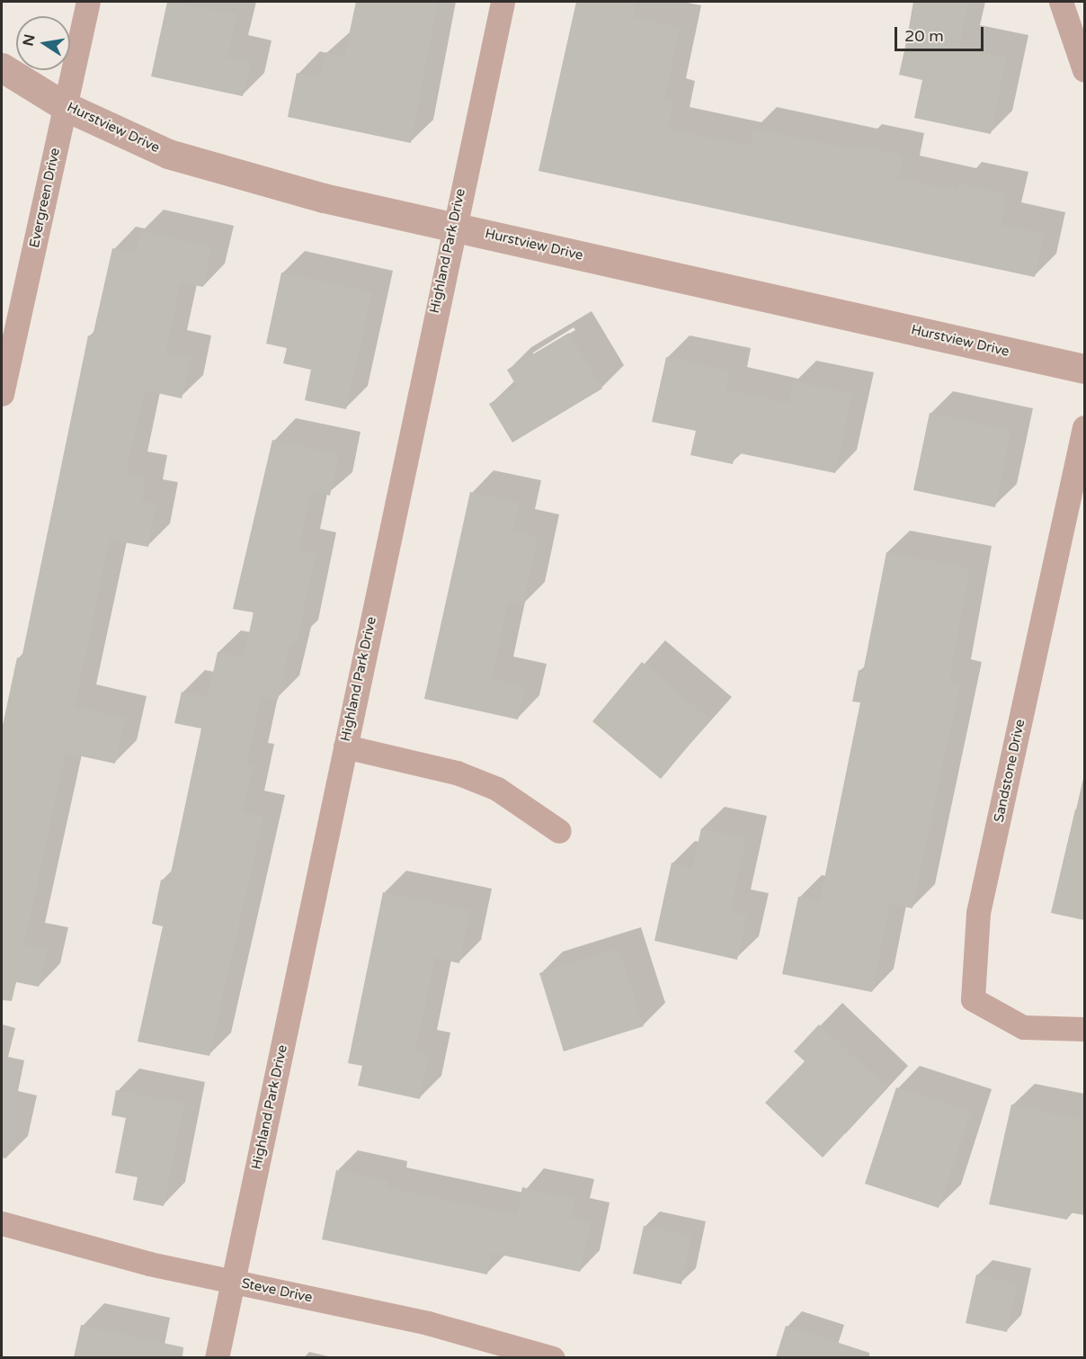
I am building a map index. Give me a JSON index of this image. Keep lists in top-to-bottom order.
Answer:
{
  "streets": {
    "street": [
      "Hurstview Drive",
      "Evergreen Drive",
      "Highland Park Drive",
      "Sandstone Drive",
      "Steve Drive"
    ]
  },
  "crossings": [
    ["Hurstview Drive", "Evergreen Drive"],
    ["Hurstview Drive", "Highland Park Drive"],
    ["Highland Park Drive", "Steve Drive"]
  ],
  "scale_bar": "20 m",
  "north": "left"
}
